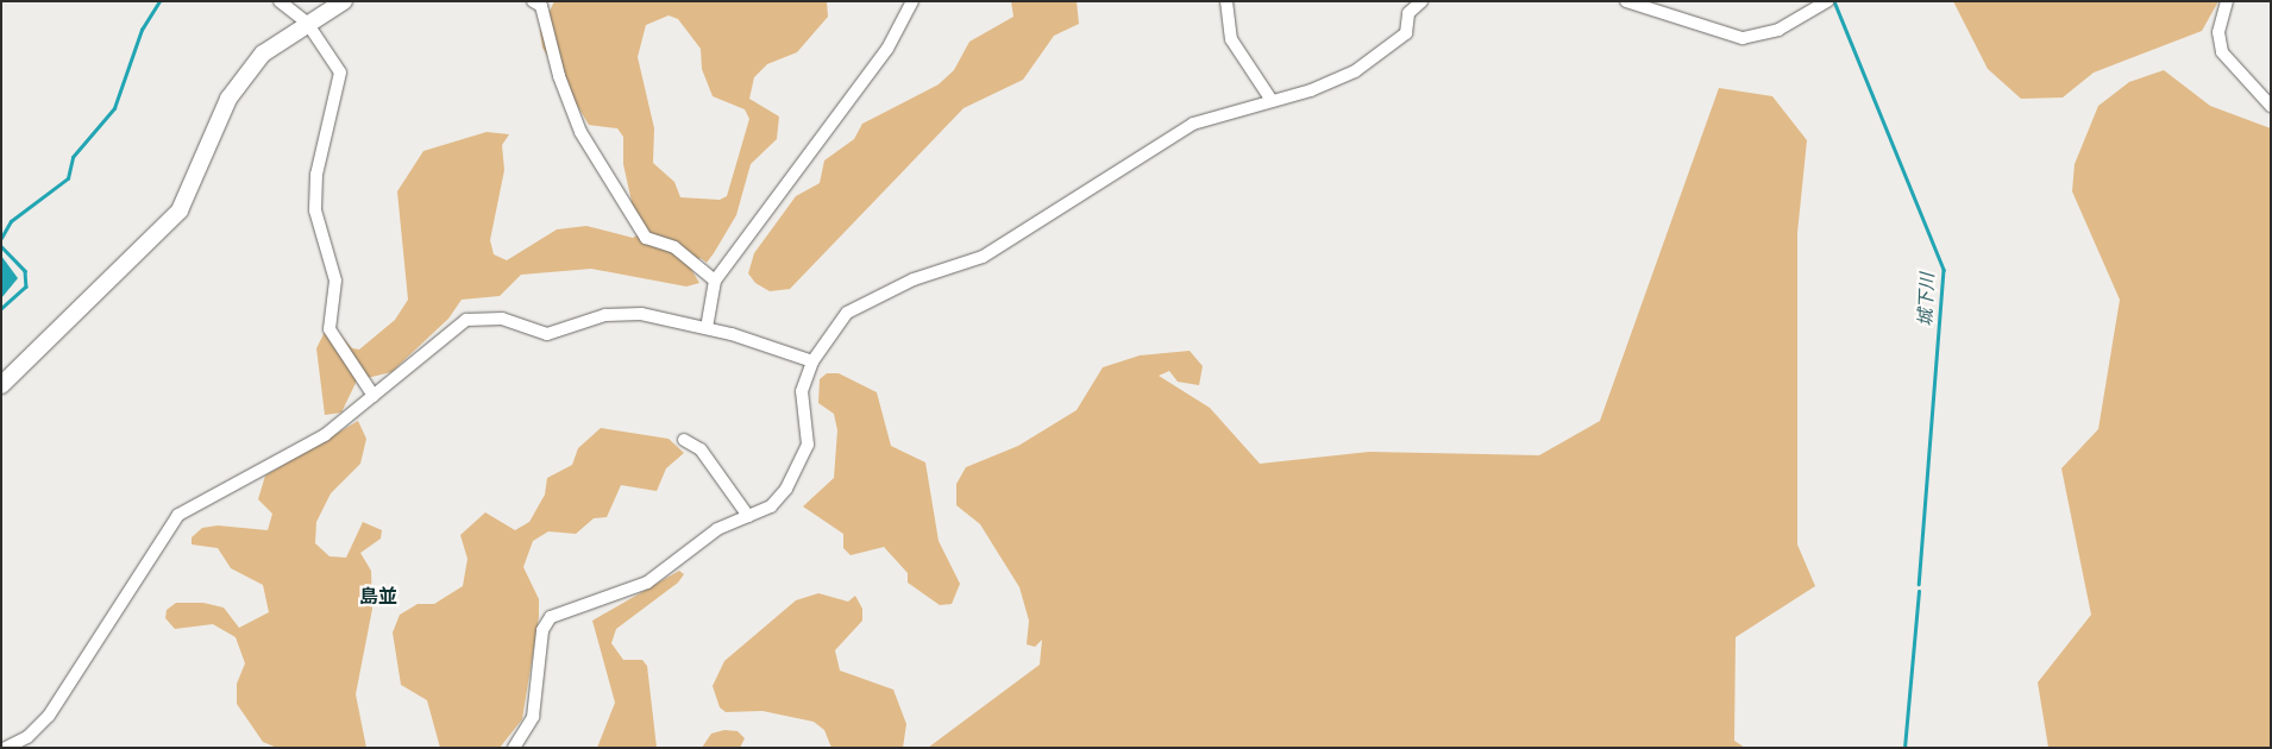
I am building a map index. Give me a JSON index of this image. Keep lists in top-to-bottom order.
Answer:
{
  "districts": ["島並"],
  "water": ["城下川"]
}
